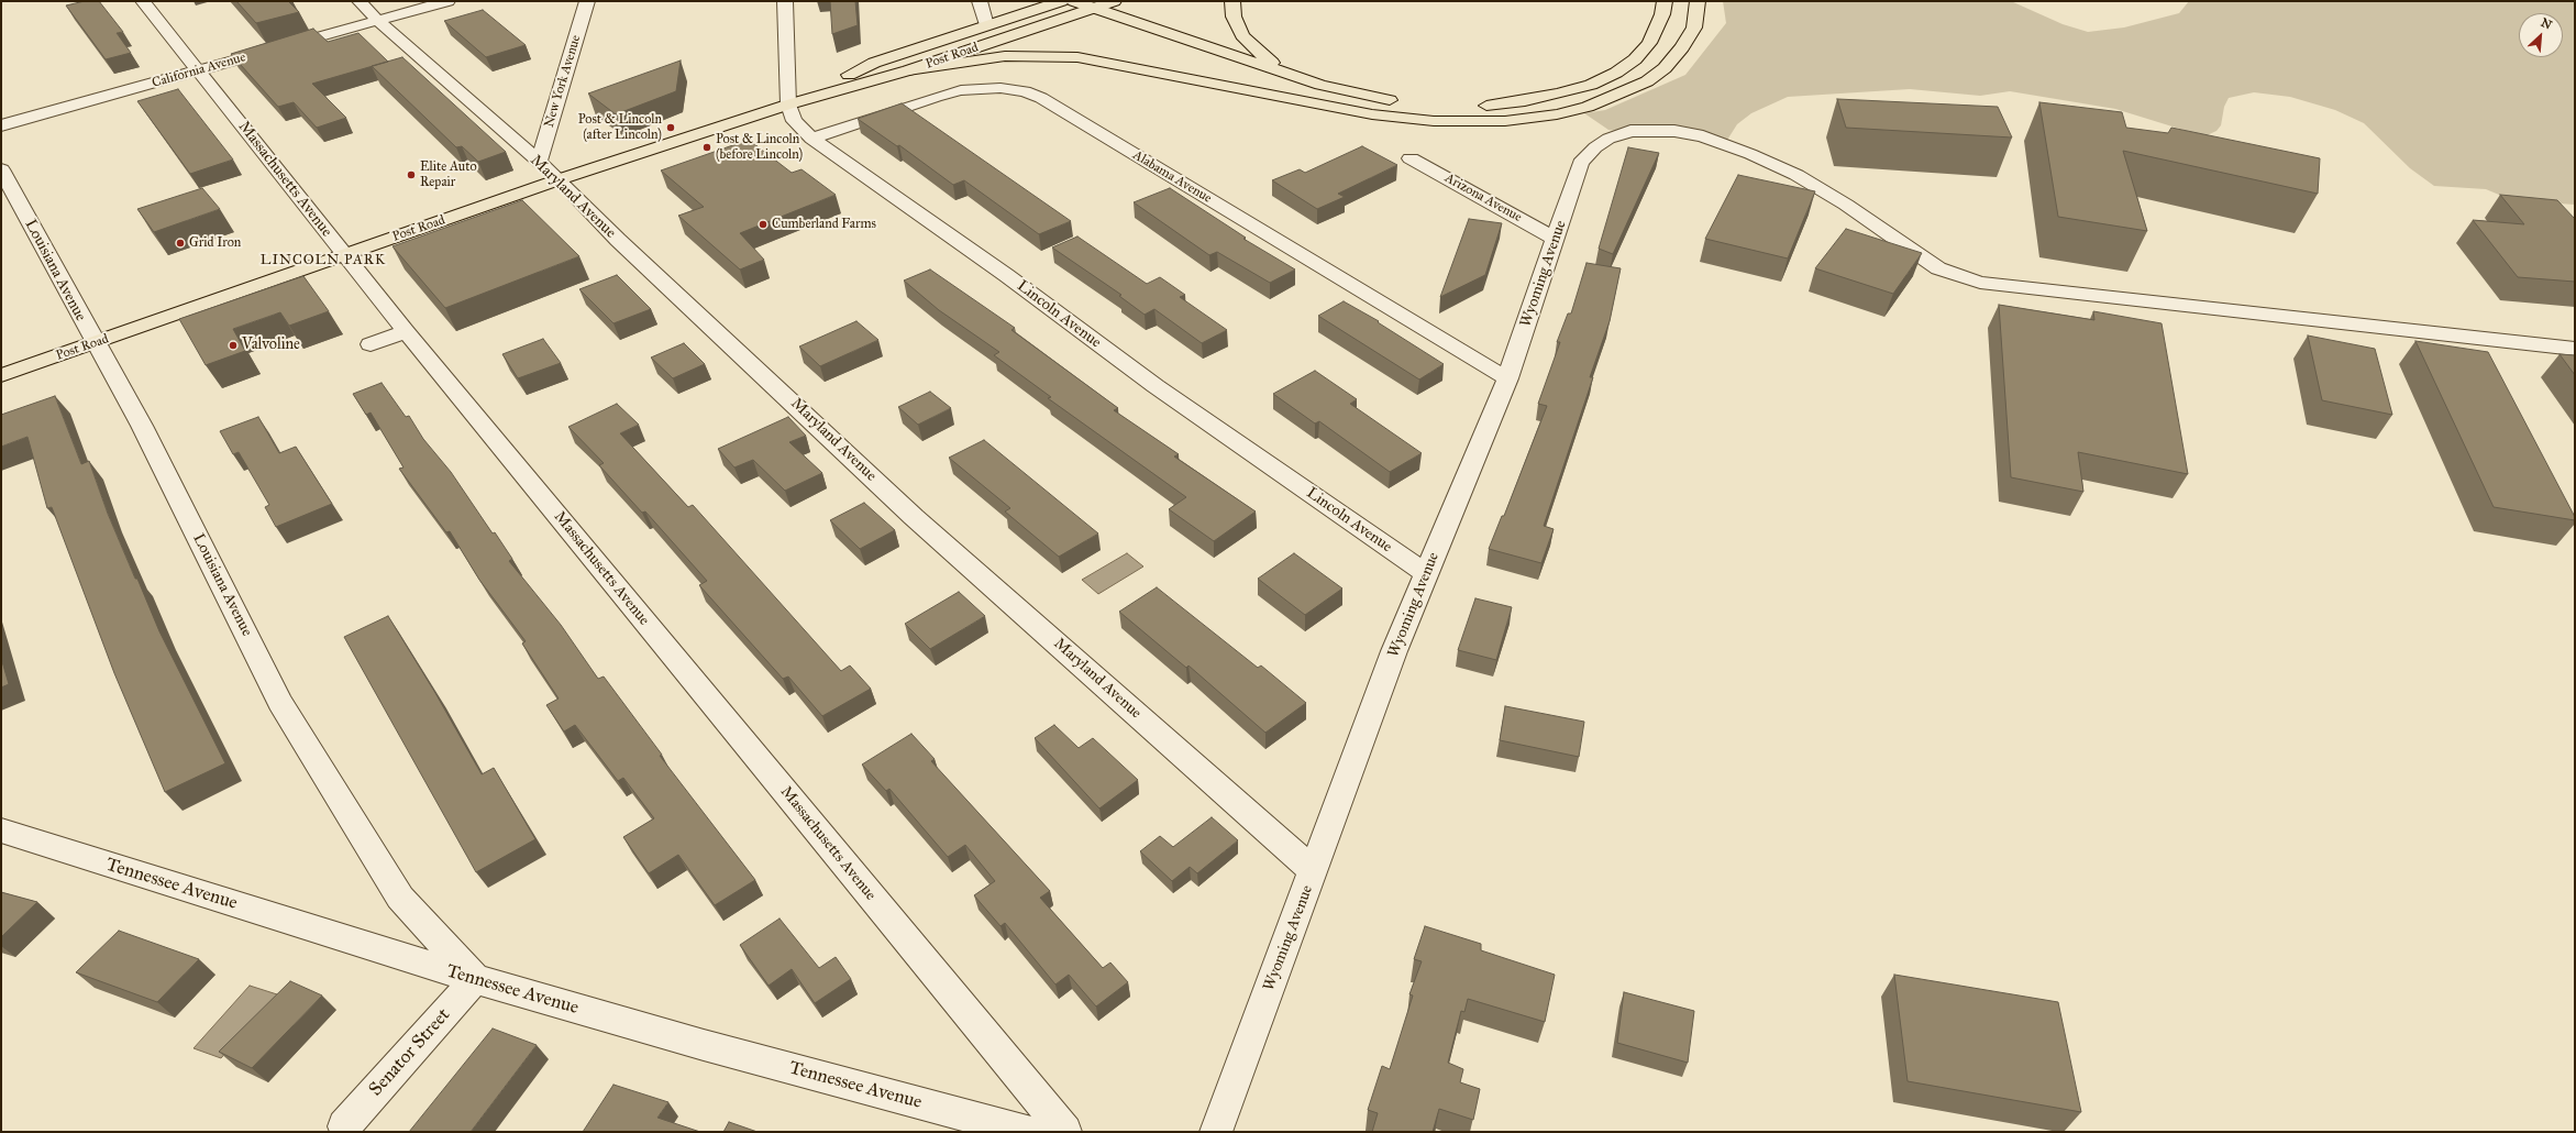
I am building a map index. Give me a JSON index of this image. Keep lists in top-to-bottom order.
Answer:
{
  "streets": {
    "main road": ["Post Road"],
    "street": [
      "California Avenue",
      "New York Avenue",
      "Alabama Avenue",
      "Massachusetts Avenue",
      "Maryland Avenue",
      "Arizona Avenue",
      "Louisiana Avenue",
      "Wyoming Avenue",
      "Lincoln Avenue",
      "Tennessee Avenue",
      "Senator Street"
    ]
  },
  "crossings": [
    ["Post Road", "Massachusetts Avenue"],
    ["Post Road", "Maryland Avenue"],
    ["Post Road", "Louisiana Avenue"],
    ["Post Road", "Lincoln Avenue"],
    ["California Avenue", "Massachusetts Avenue"],
    ["California Avenue", "Maryland Avenue"],
    ["New York Avenue", "Maryland Avenue"],
    ["Alabama Avenue", "Wyoming Avenue"],
    ["Alabama Avenue", "Lincoln Avenue"],
    ["Maryland Avenue", "Wyoming Avenue"],
    ["Arizona Avenue", "Wyoming Avenue"],
    ["Louisiana Avenue", "Tennessee Avenue"],
    ["Louisiana Avenue", "Senator Street"],
    ["Wyoming Avenue", "Lincoln Avenue"],
    ["Tennessee Avenue", "Senator Street"]
  ],
  "districts": ["LINCOLN PARK"],
  "places": [
    "Post & Lincoln (after Lincoln)",
    "Post & Lincoln (before Lincoln)",
    "Elite Auto Repair",
    "Cumberland Farms",
    "Grid Iron",
    "Valvoline"
  ],
  "north": "top right"
}
